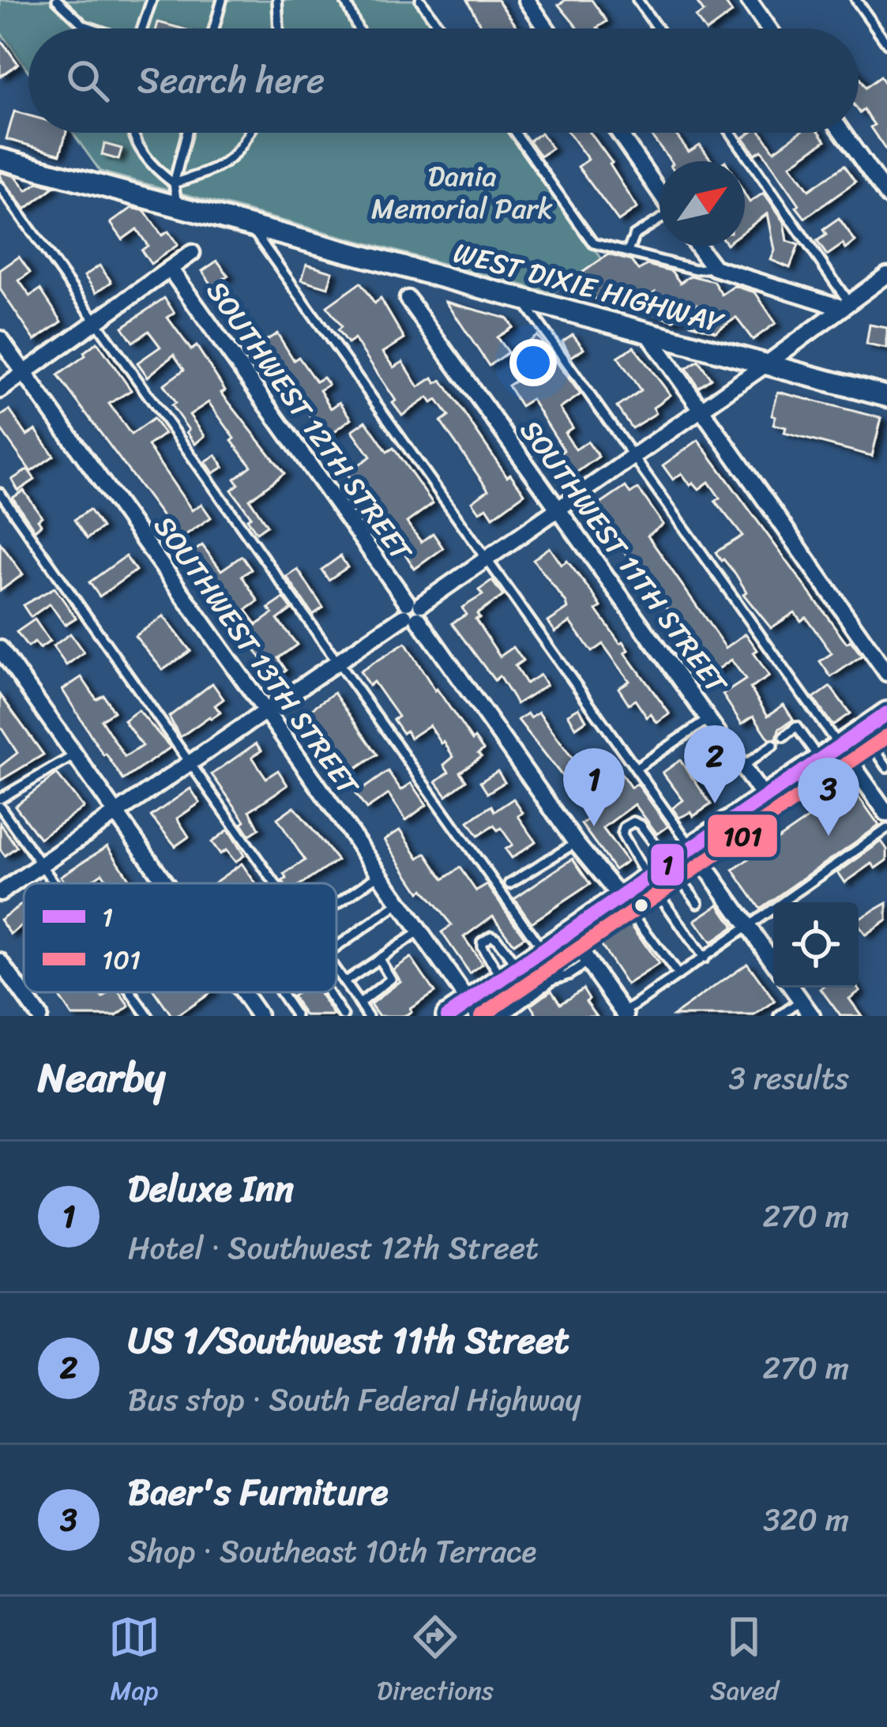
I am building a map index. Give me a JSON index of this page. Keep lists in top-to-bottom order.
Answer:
{
  "streets": {
    "main road": ["WEST DIXIE HIGHWAY"],
    "street": ["SOUTHWEST 12TH STREET", "SOUTHWEST 11TH STREET", "SOUTHWEST 13TH STREET"]
  },
  "parks": ["Dania Memorial Park"],
  "lines": ["transit line 1", "transit line 101"],
  "legend": ["1", "101"],
  "north": "top right",
  "page": {
    "search": "Search here",
    "pins": ["2", "1", "3"],
    "heading": ["Nearby", "3 results"],
    "list": [
      {
        "mark": "1",
        "name": "Deluxe Inn",
        "note": "Hotel · Southwest 12th Street",
        "value": "270 m"
      },
      {
        "mark": "2",
        "name": "US 1/Southwest 11th Street",
        "note": "Bus stop · South Federal Highway",
        "value": "270 m"
      },
      {
        "mark": "3",
        "name": "Baer's Furniture",
        "note": "Shop · Southeast 10th Terrace",
        "value": "320 m"
      }
    ],
    "nav": ["Map", "Directions", "Saved"]
  }
}
